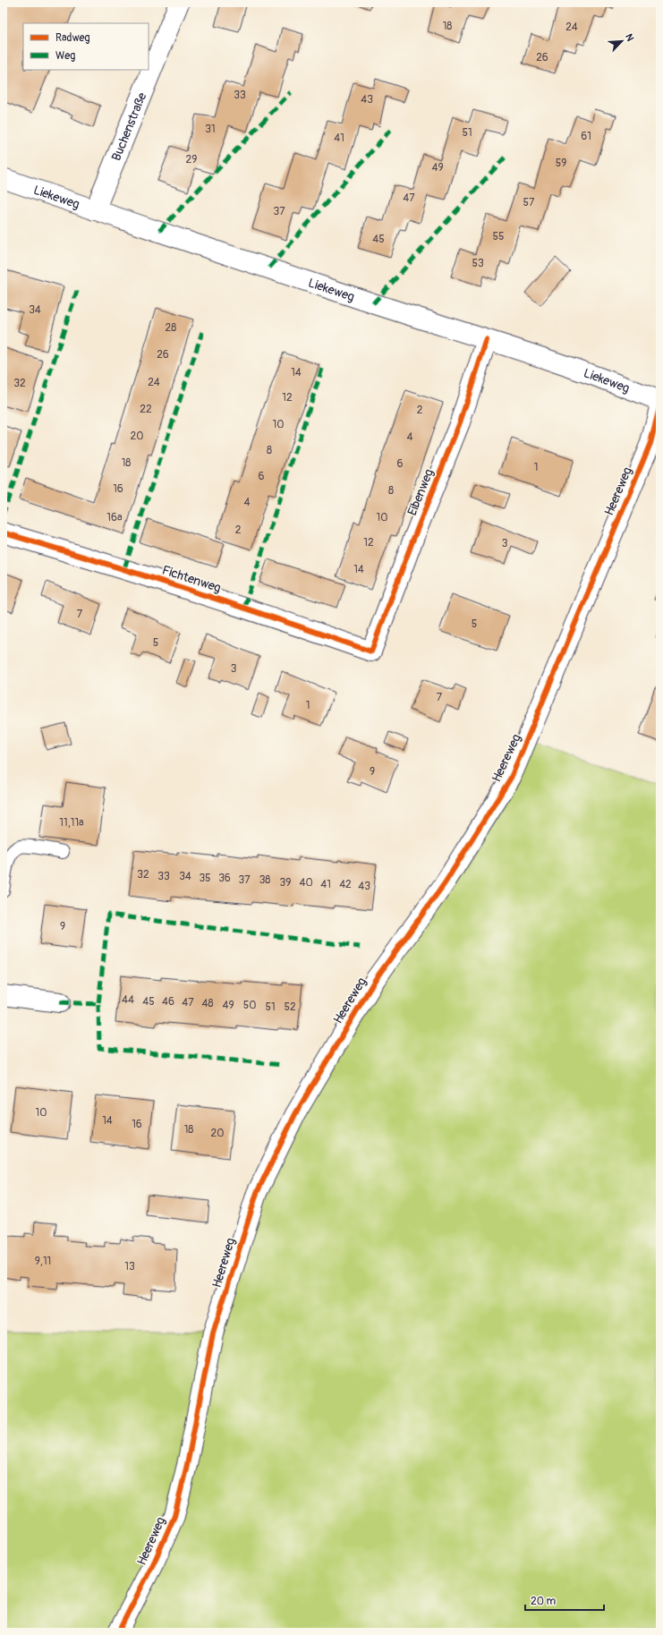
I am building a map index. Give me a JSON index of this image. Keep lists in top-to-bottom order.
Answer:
{
  "streets": {
    "street": [
      "Buchenstraße",
      "Liekeweg",
      "Heereweg",
      "Eibenweg",
      "Fichtenweg"
    ]
  },
  "crossings": [
    ["Buchenstraße", "Liekeweg"],
    ["Liekeweg", "Eibenweg"],
    ["Eibenweg", "Fichtenweg"]
  ],
  "house_numbers": [
    "18",
    "24",
    "26",
    "33",
    "43",
    "31",
    "51",
    "61",
    "41",
    "29",
    "59",
    "49",
    "47",
    "57",
    "37",
    "55",
    "45",
    "53",
    "34",
    "28",
    "26",
    "14",
    "24",
    "32",
    "12",
    "22",
    "2",
    "10",
    "20",
    "4",
    "8",
    "18",
    "6",
    "1",
    "6",
    "16",
    "8",
    "4",
    "16a",
    "10",
    "2",
    "12",
    "3",
    "14",
    "7",
    "5",
    "5",
    "3",
    "7",
    "1",
    "9",
    "11,11a",
    "32",
    "33",
    "34",
    "35",
    "36",
    "37",
    "38",
    "39",
    "40",
    "41",
    "42",
    "43",
    "9",
    "44",
    "45",
    "46",
    "47",
    "48",
    "49",
    "50",
    "51",
    "52",
    "10",
    "14",
    "16",
    "18",
    "20",
    "9,11",
    "13"
  ],
  "legend": ["Radweg", "Weg"],
  "scale_bar": "20 m",
  "north": "top right"
}
